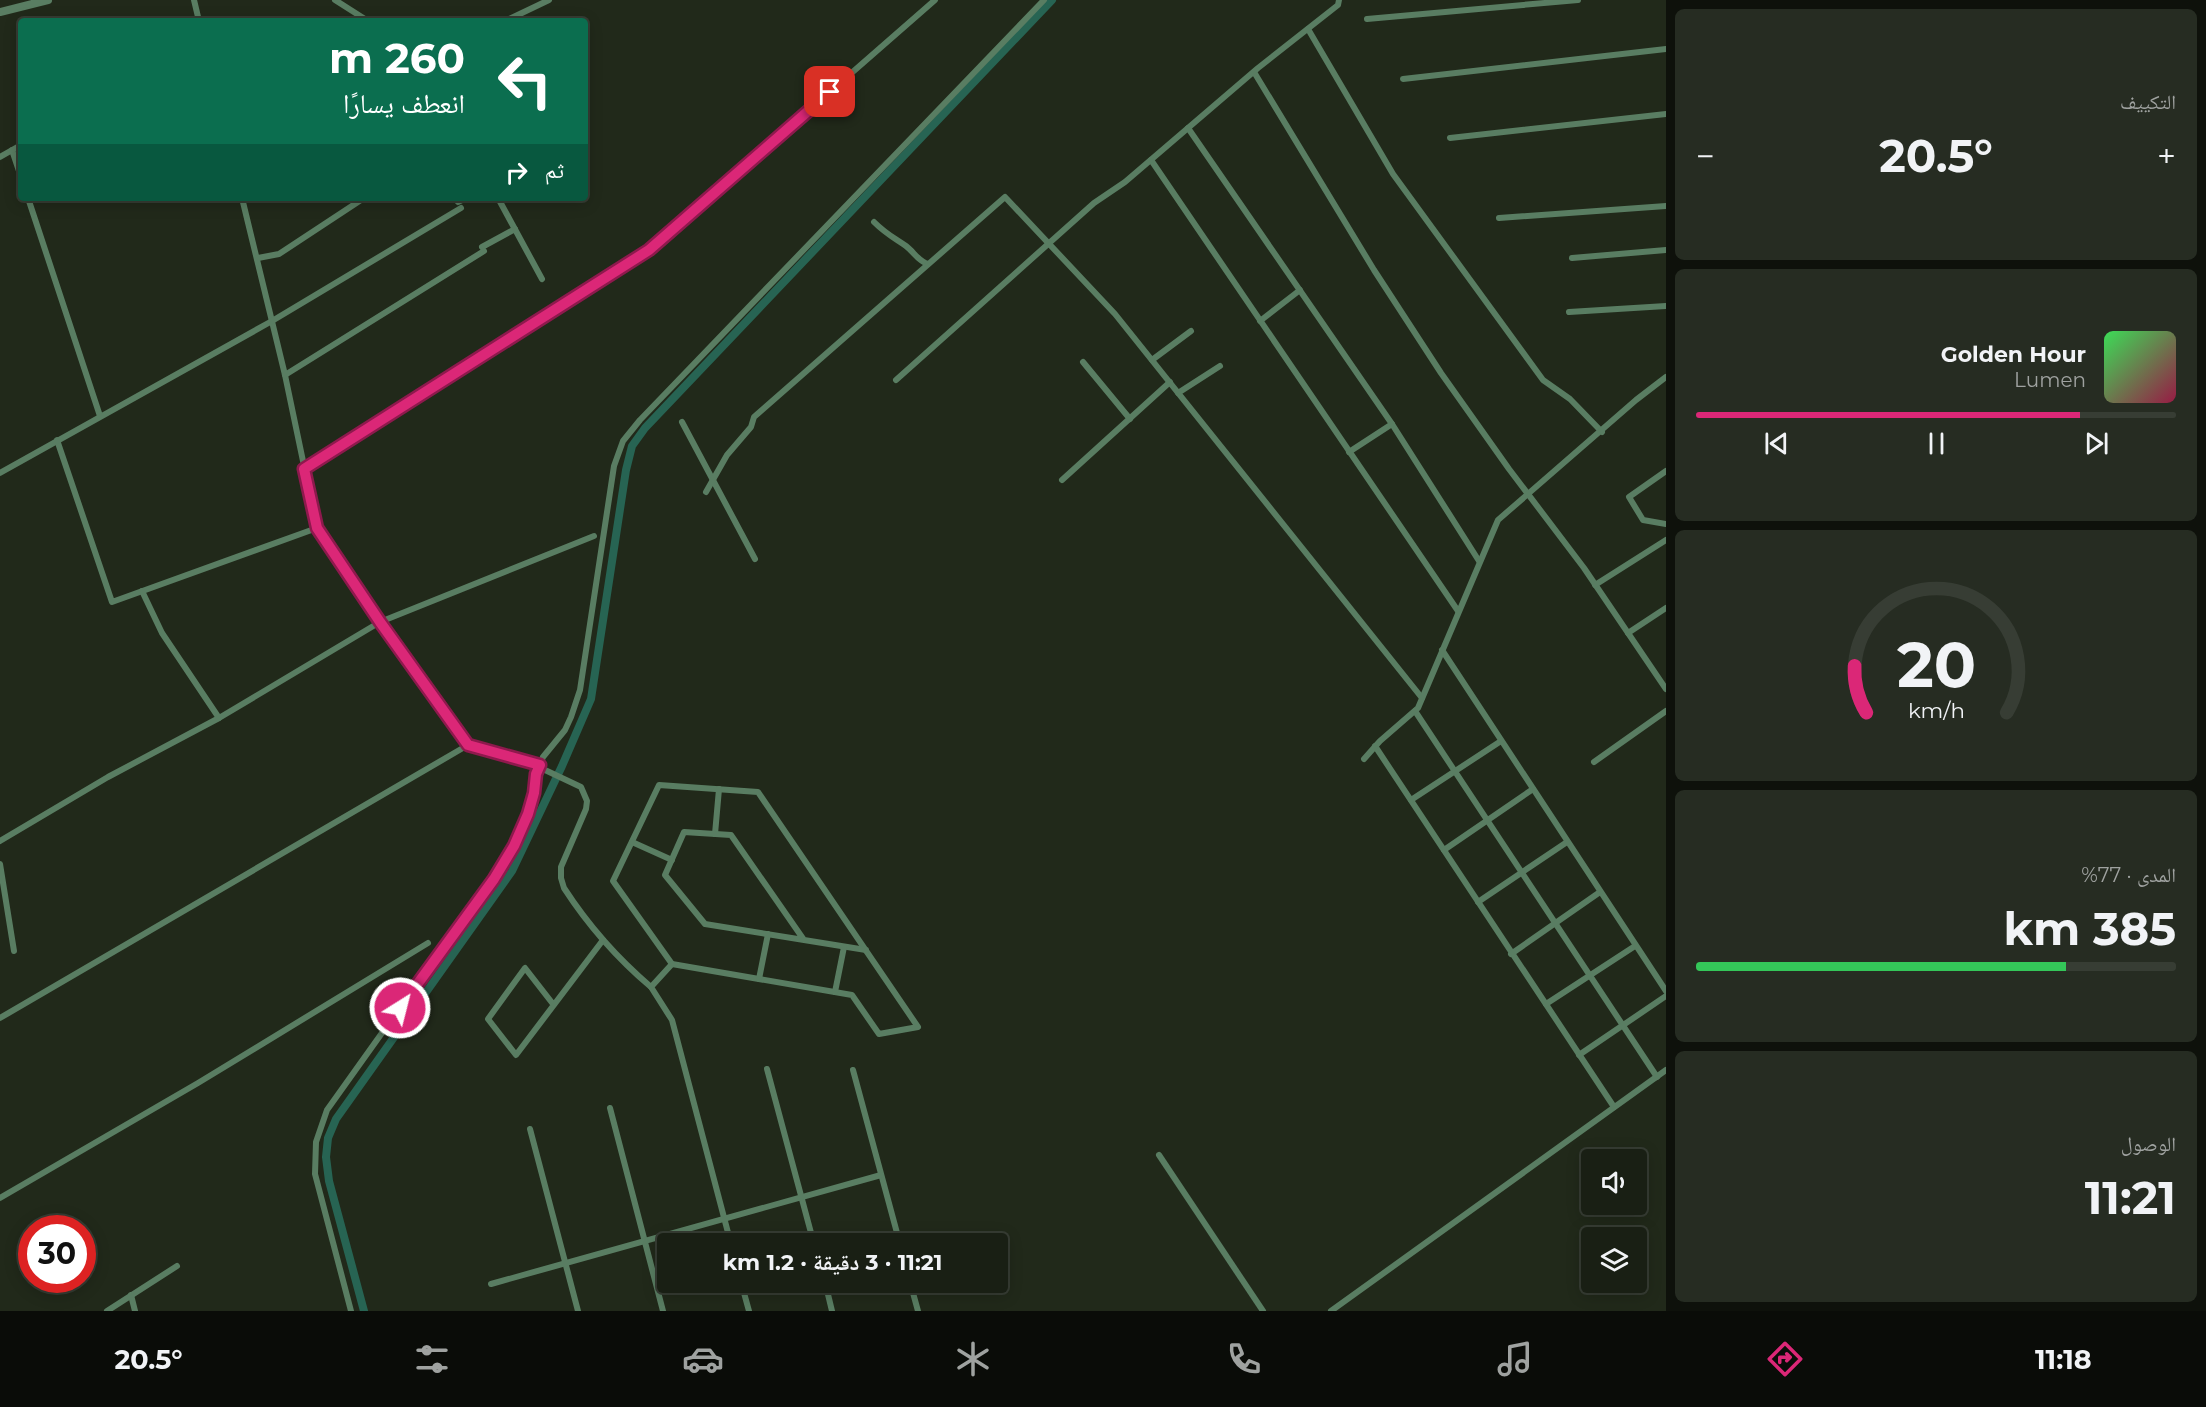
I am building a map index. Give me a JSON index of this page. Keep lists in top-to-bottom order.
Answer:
{
  "page": {
    "tile": [
      "التكييف",
      ["المدى · 77%", "385 km"],
      ["الوصول", "11:21"]
    ],
    "turn": ["260 m", "انعطف يسارًا"],
    "heat": ["−", "20.5°", "+"],
    "then": "ثم",
    "song": ["Golden Hour", "Lumen"],
    "limit": "30",
    "trip": "11:21 · 3 دقيقة · 1.2 km",
    "tabs": ["11:18", "20.5°"],
    "gauge": ["20", "km/h"]
  }
}
